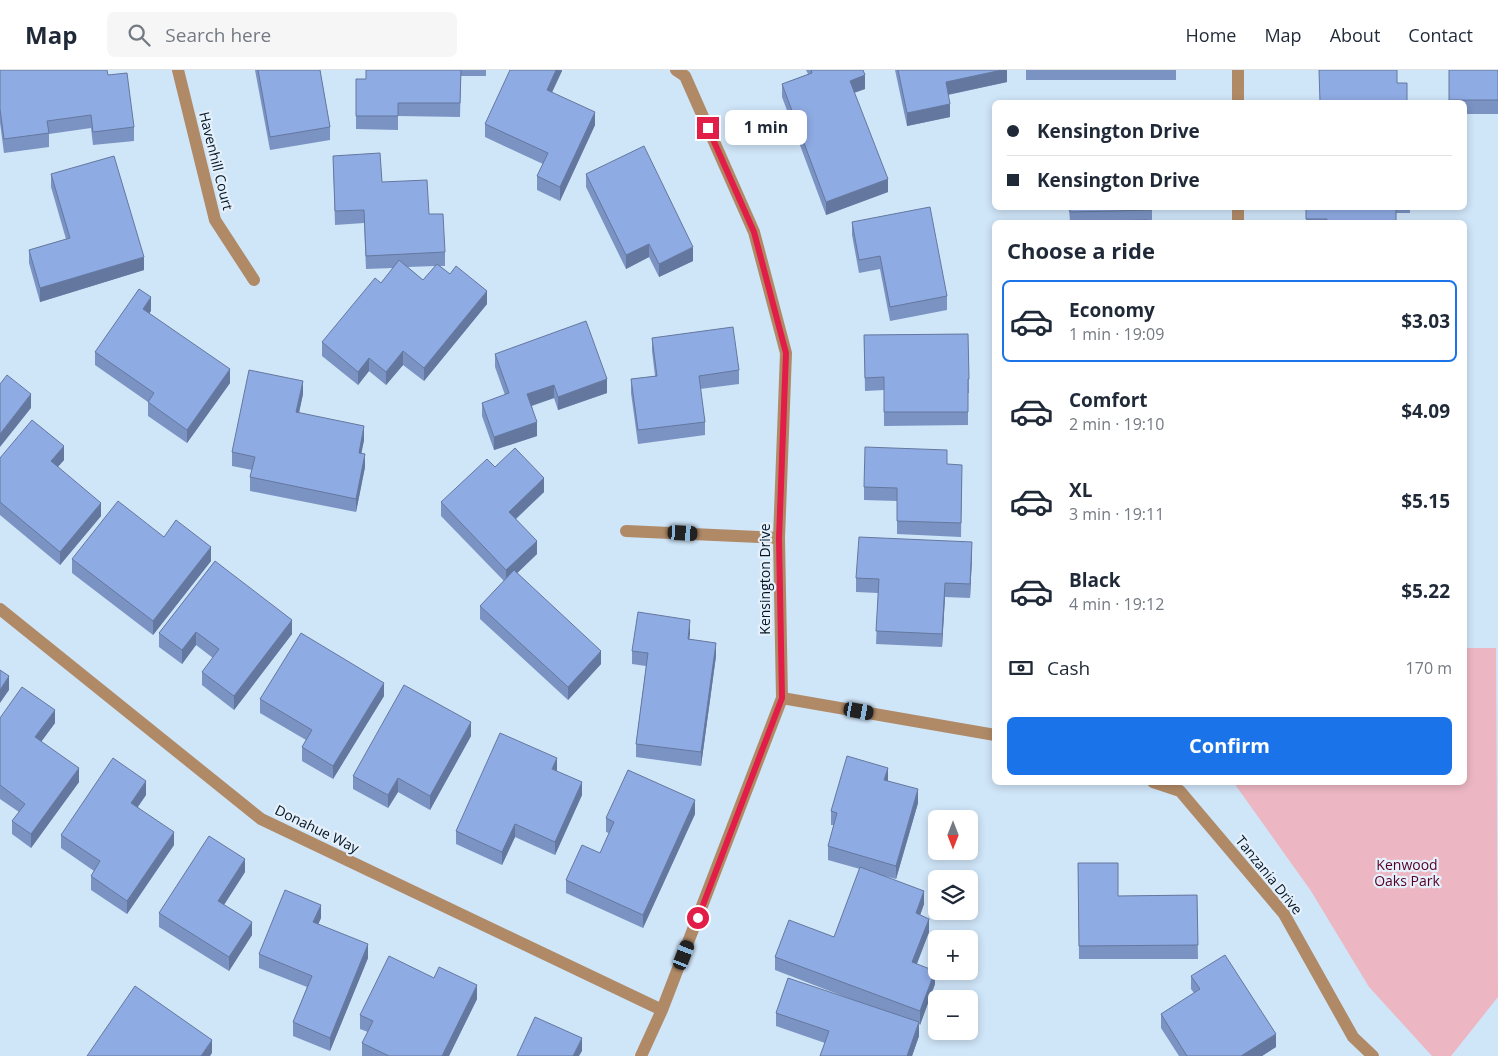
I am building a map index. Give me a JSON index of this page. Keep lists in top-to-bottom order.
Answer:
{
  "streets": {
    "street": [
      "Havenhill Court",
      "Kensington Drive",
      "Donahue Way",
      "Tanzania Drive"
    ]
  },
  "crossings": [
    ["Kensington Drive", "Donahue Way"]
  ],
  "parks": ["Kenwood Oaks Park"],
  "north": "bottom",
  "page": {
    "header": "Map",
    "search": "Search here",
    "nav": [
      "Home",
      "Map",
      "About",
      "Contact"
    ],
    "banner": ["Kensington Drive", "Kensington Drive"],
    "bubble": "1 min",
    "heading": "Choose a ride",
    "list": [
      {
        "name": "Economy",
        "note": "1 min · 19:09",
        "value": "$3.03"
      },
      {
        "name": "Comfort",
        "note": "2 min · 19:10",
        "value": "$4.09"
      },
      {
        "name": "XL",
        "note": "3 min · 19:11",
        "value": "$5.15"
      },
      {
        "name": "Black",
        "note": "4 min · 19:12",
        "value": "$5.22"
      }
    ],
    "pay": ["Cash", "170 m"],
    "buttons": "Confirm",
    "map_buttons": ["+", "−"]
  }
}
